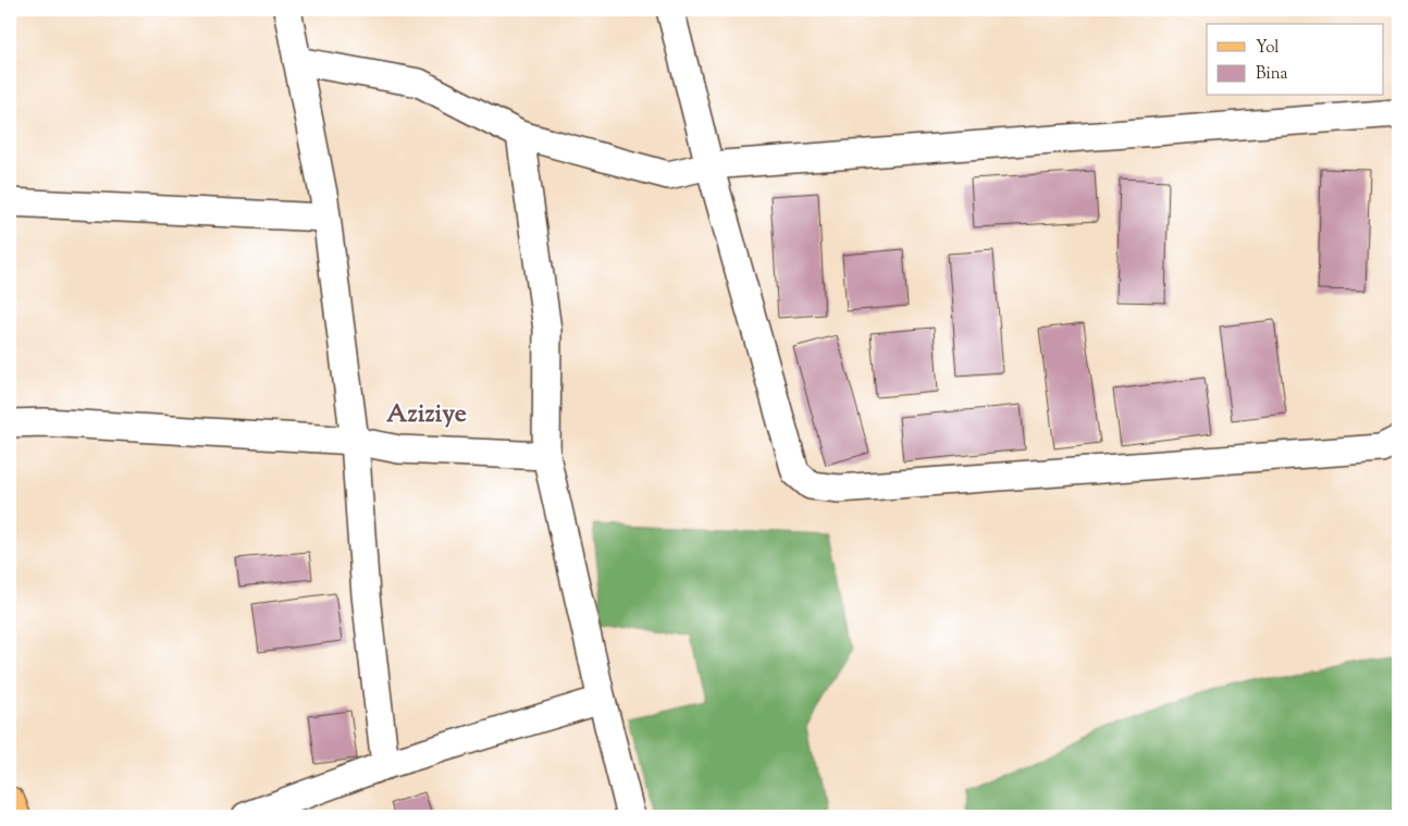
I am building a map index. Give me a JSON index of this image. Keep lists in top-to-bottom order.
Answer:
{
  "districts": ["Aziziye"],
  "legend": ["Yol", "Bina"]
}
